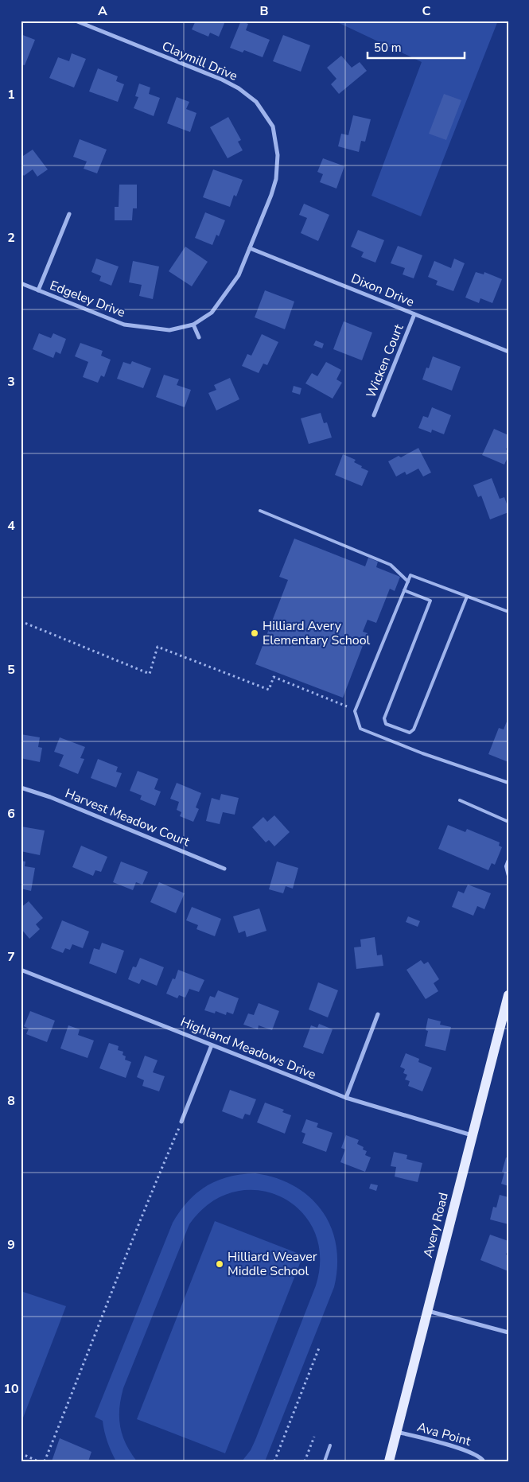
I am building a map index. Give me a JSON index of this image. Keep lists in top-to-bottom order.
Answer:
{
  "streets": {
    "main road": ["Avery Road"],
    "street": [
      "Claymill Drive",
      "Dixon Drive",
      "Edgeley Drive",
      "Wicken Court",
      "Harvest Meadow Court",
      "Highland Meadows Drive",
      "Ava Point"
    ]
  },
  "crossings": [
    ["Claymill Drive", "Dixon Drive"],
    ["Claymill Drive", "Edgeley Drive"],
    ["Dixon Drive", "Edgeley Drive"],
    ["Dixon Drive", "Wicken Court"],
    ["Highland Meadows Drive", "Avery Road"],
    ["Avery Road", "Ava Point"]
  ],
  "places": ["Hilliard Avery Elementary School", "Hilliard Weaver Middle School"],
  "scale_bar": "50 m",
  "grid": {
    "columns": ["A", "B", "C"],
    "rows": [
      "1",
      "2",
      "3",
      "4",
      "5",
      "6",
      "7",
      "8",
      "9",
      "10"
    ]
  }
}
